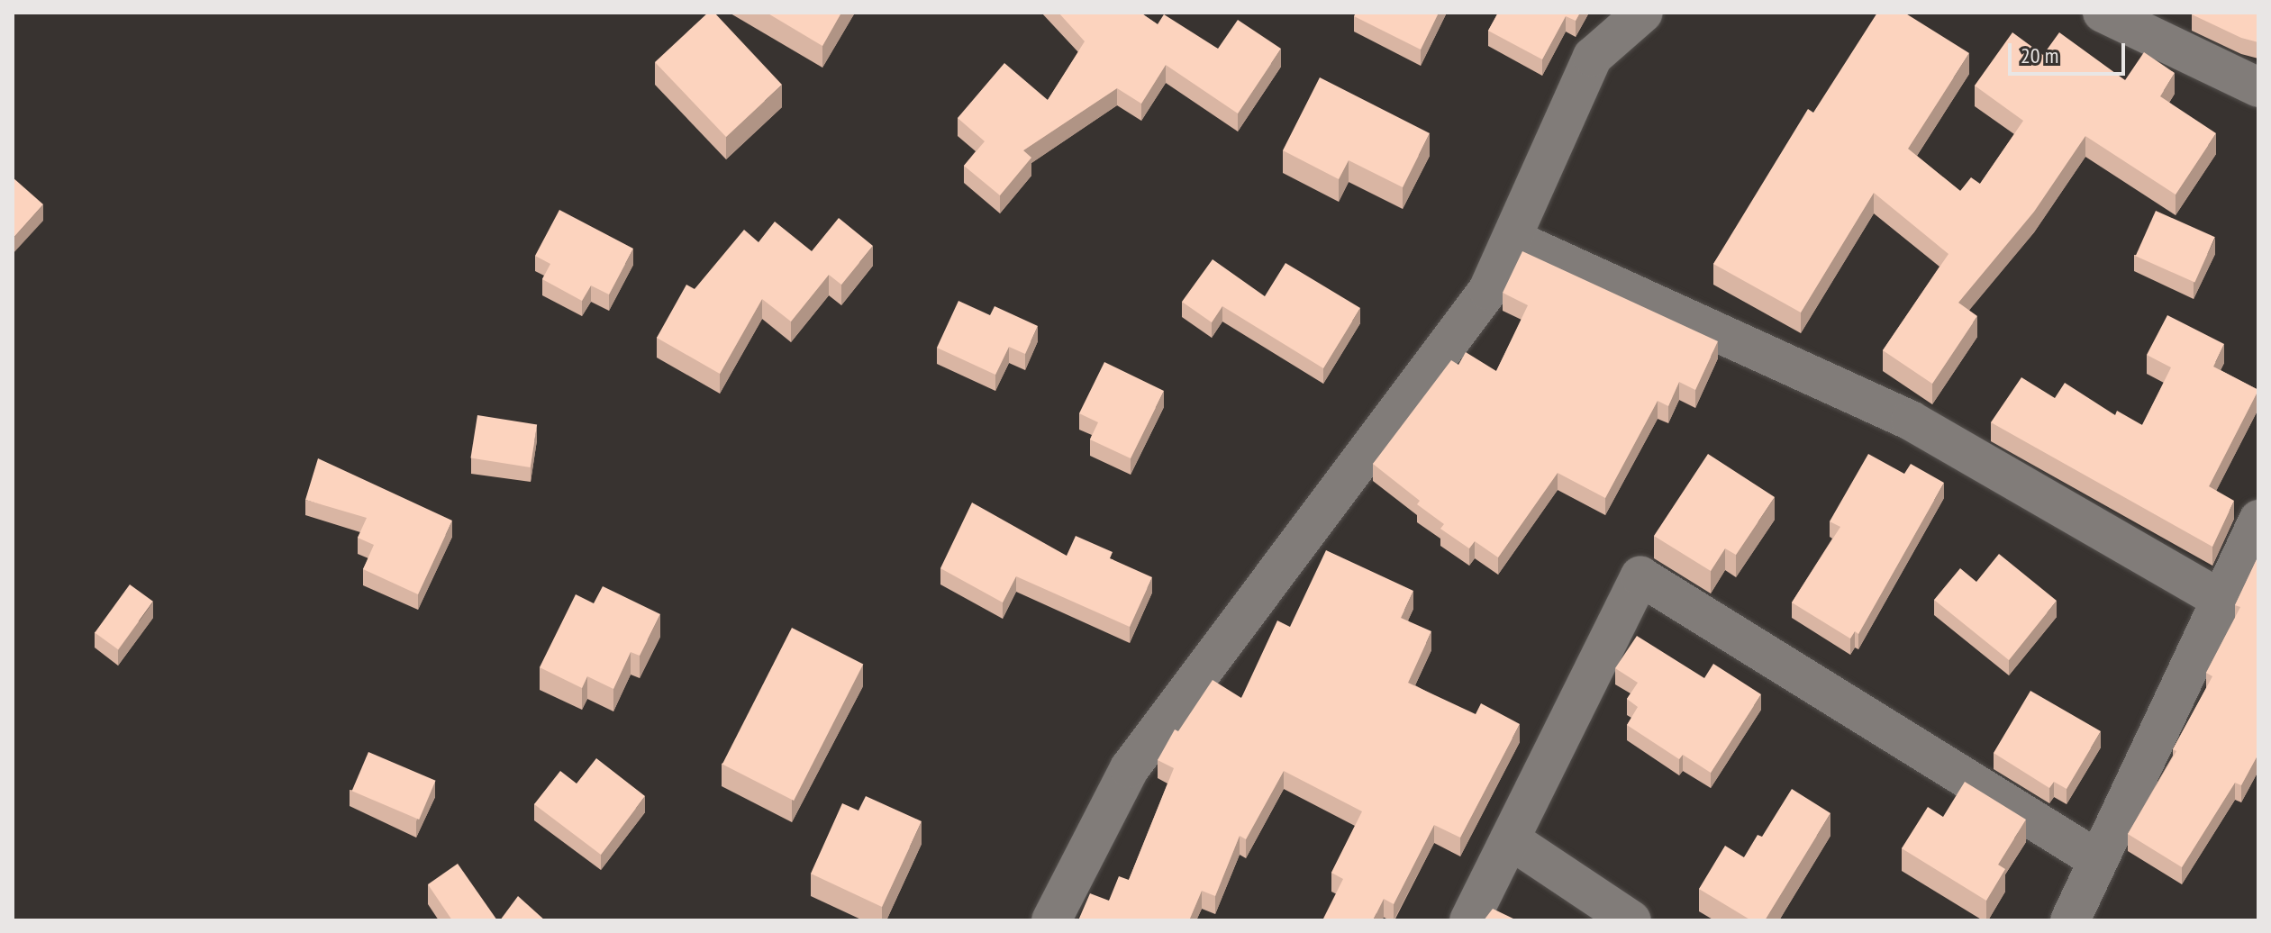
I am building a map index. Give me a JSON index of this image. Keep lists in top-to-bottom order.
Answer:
{
  "scale_bar": "20 m"
}
